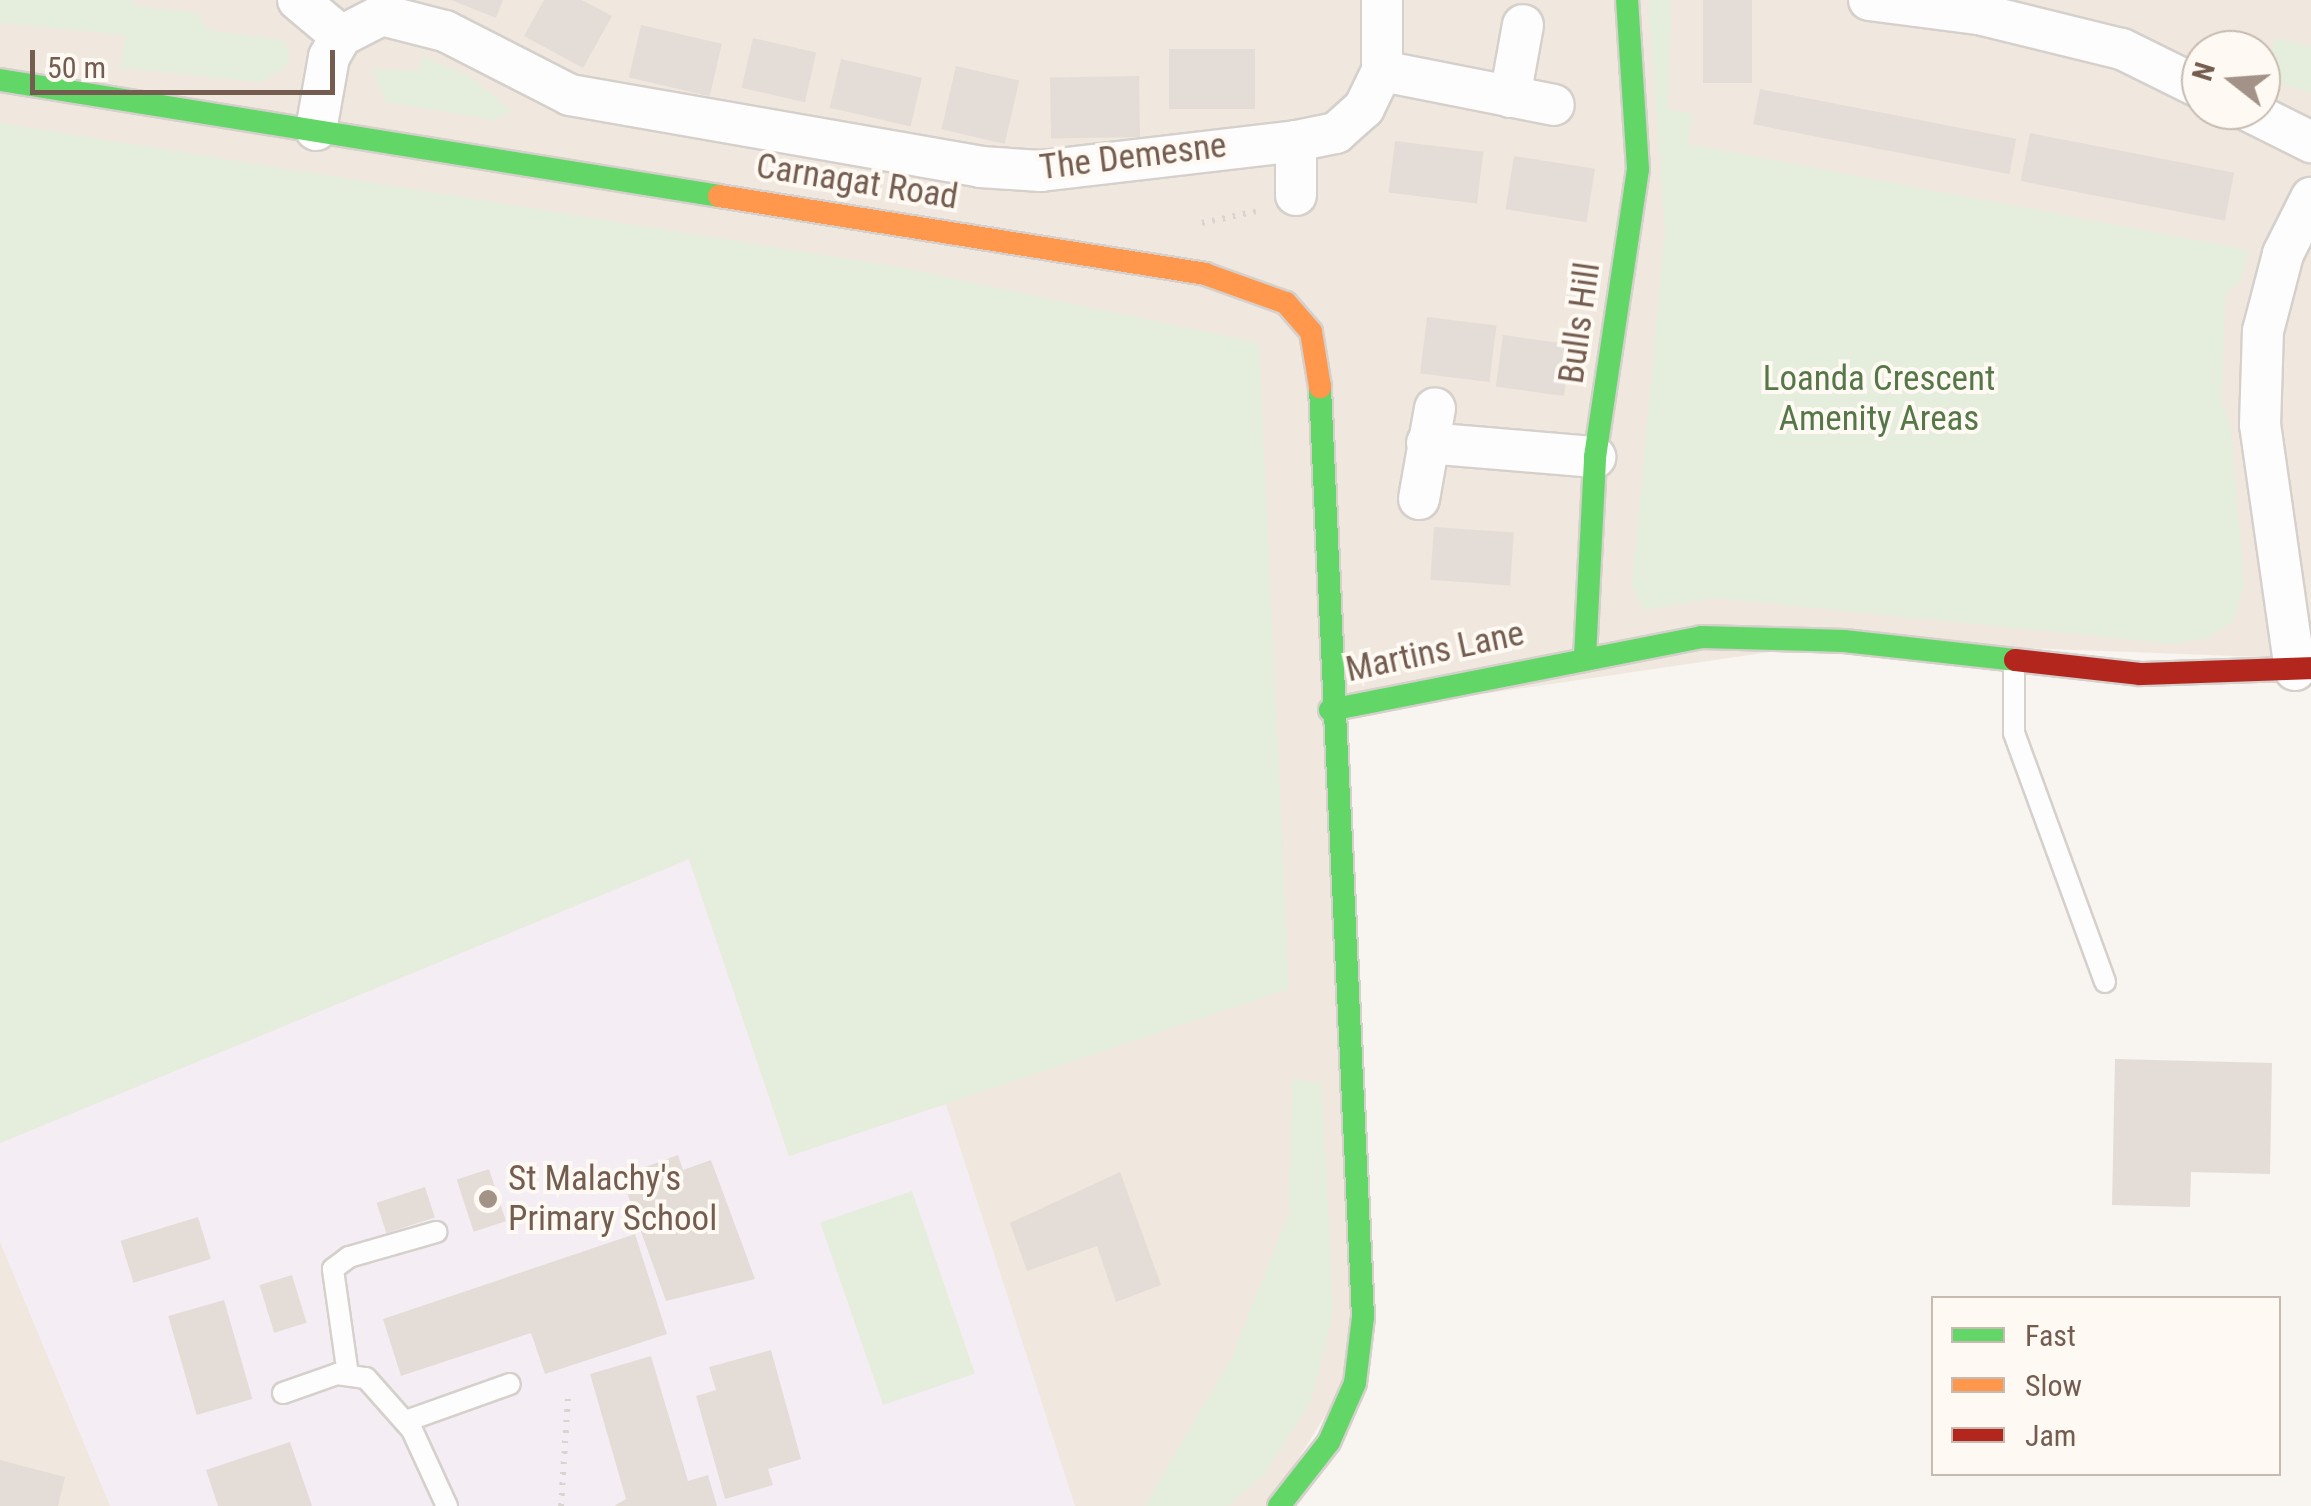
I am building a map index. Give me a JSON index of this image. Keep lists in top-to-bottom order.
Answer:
{
  "streets": {
    "street": [
      "The Demesne",
      "Carnagat Road",
      "Bulls Hill",
      "Martins Lane"
    ]
  },
  "crossings": [
    ["Carnagat Road", "Martins Lane"],
    ["Bulls Hill", "Martins Lane"]
  ],
  "parks": ["Loanda Crescent Amenity Areas"],
  "places": ["St Malachy's Primary School"],
  "legend": ["Fast", "Slow", "Jam"],
  "scale_bar": "50 m",
  "north": "left"
}
